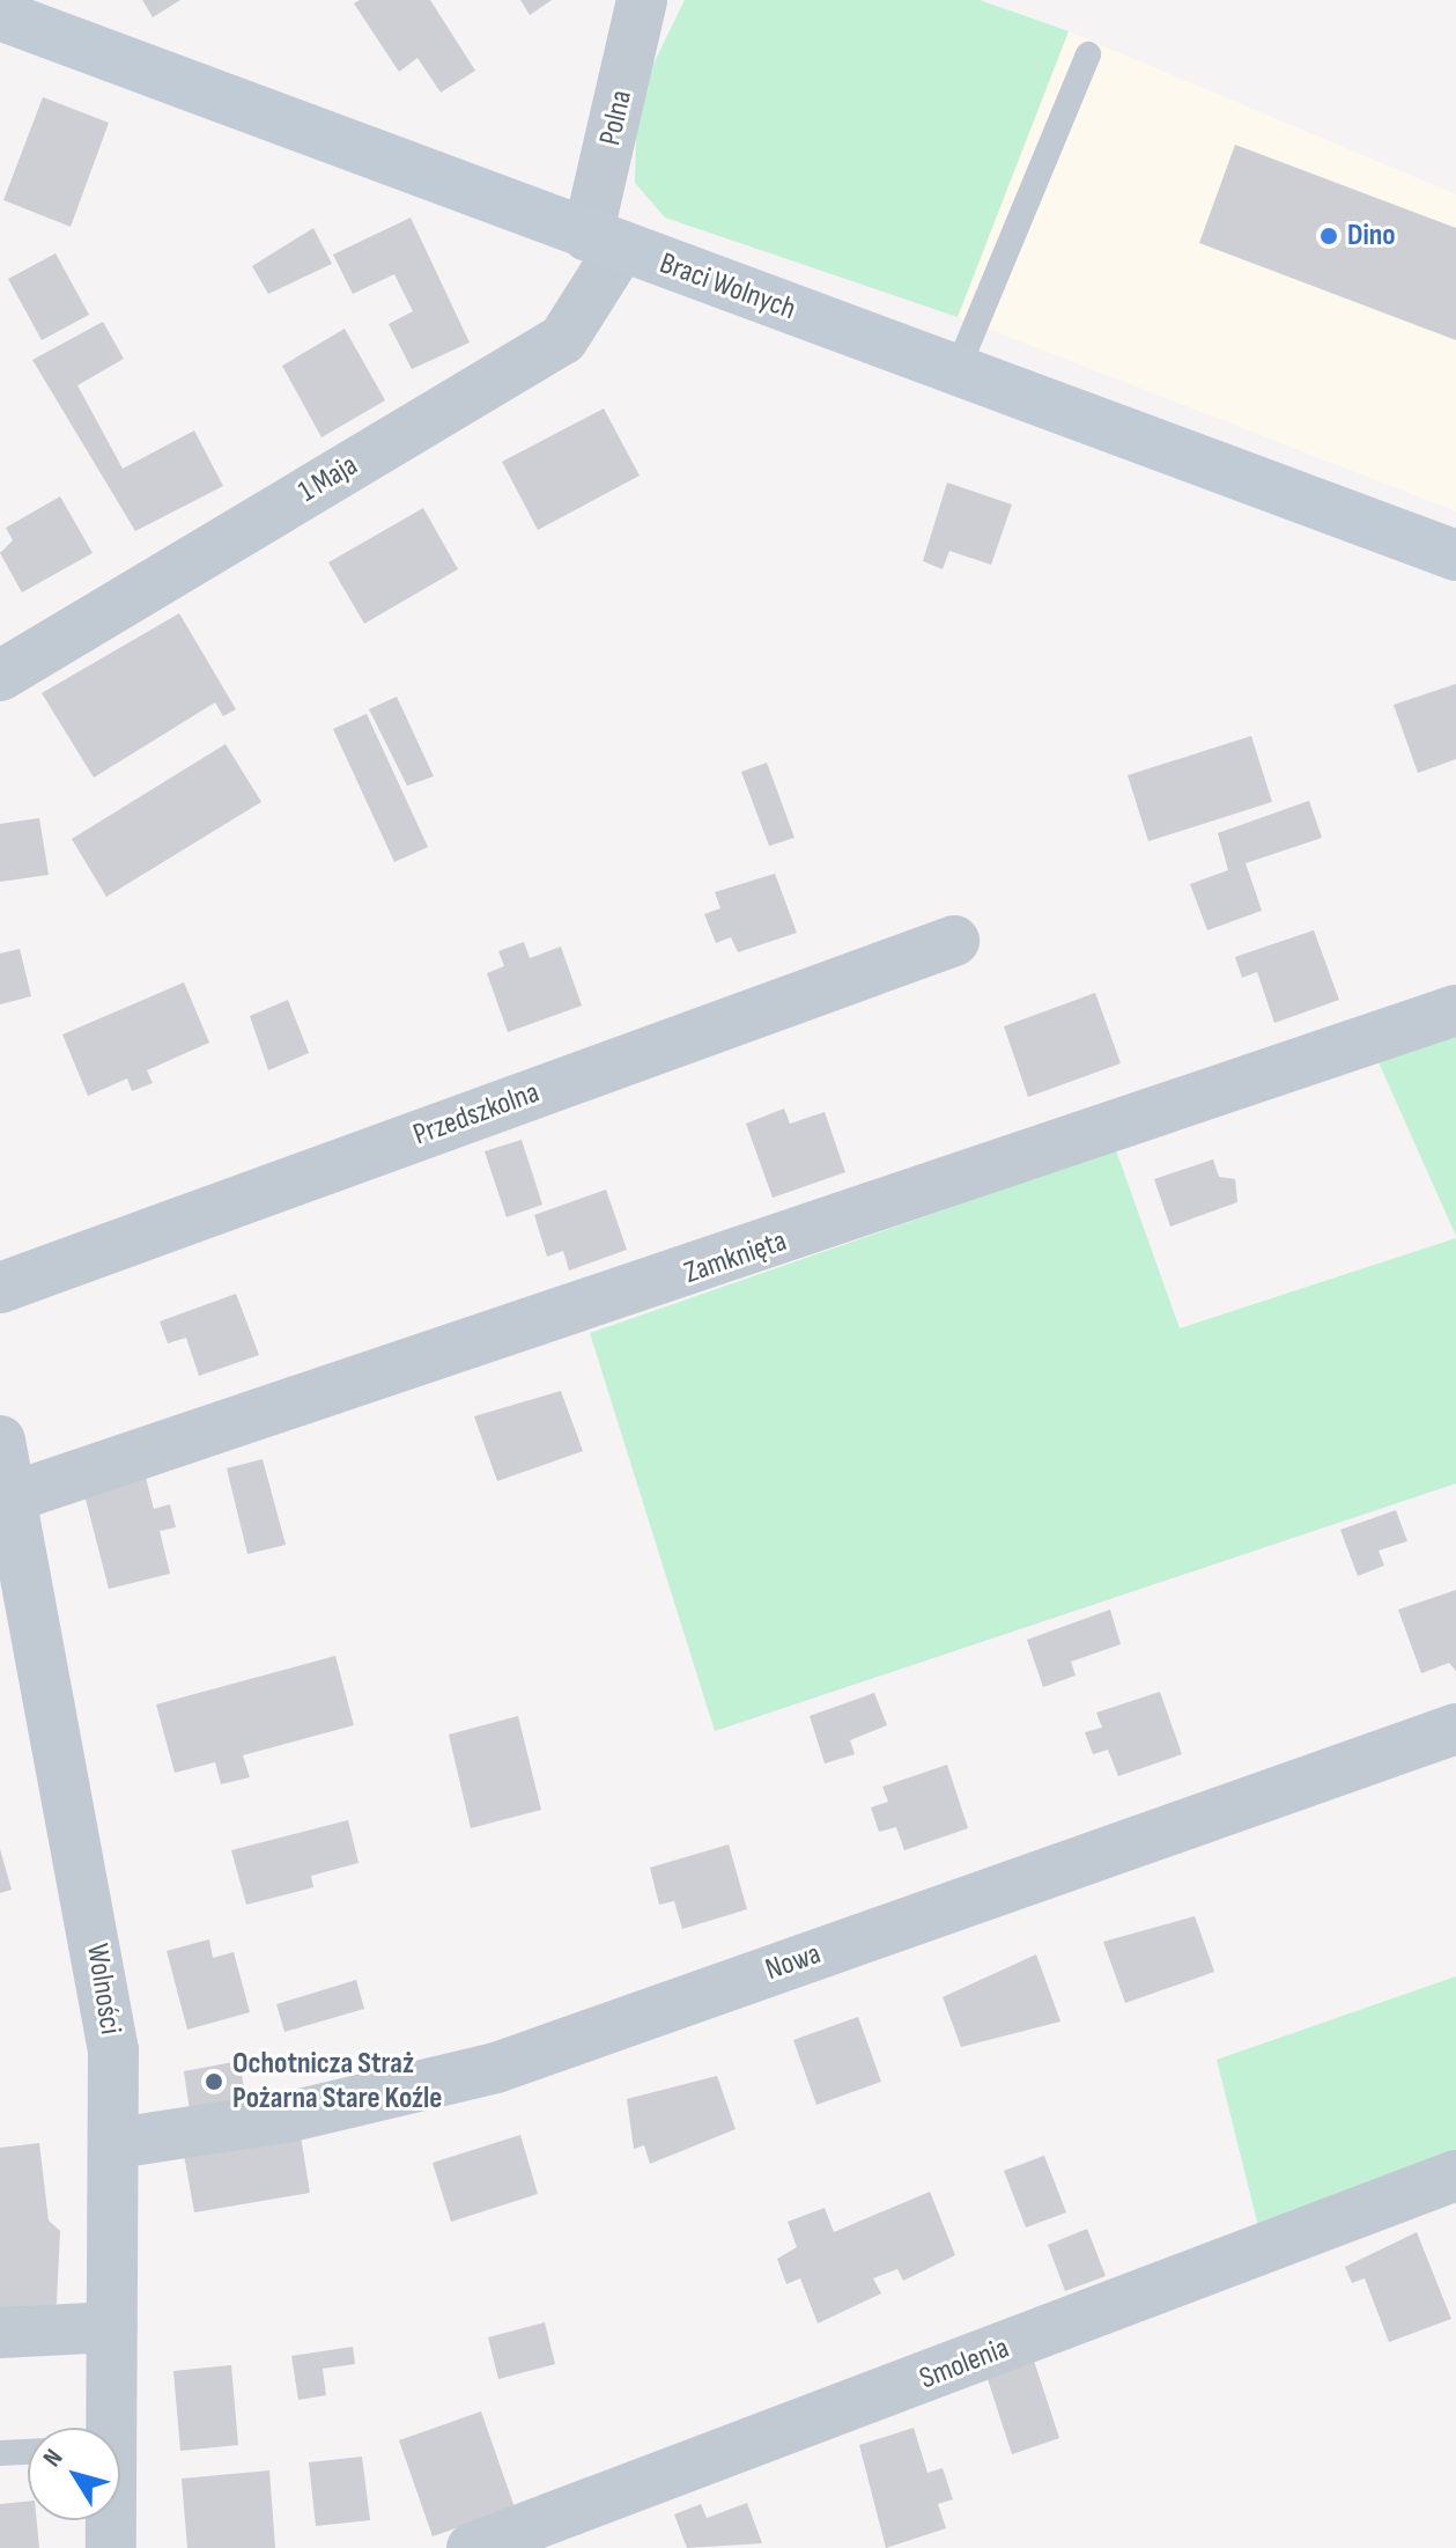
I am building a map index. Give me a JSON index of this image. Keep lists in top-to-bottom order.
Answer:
{
  "streets": {
    "main road": ["Braci Wolnych"],
    "street": [
      "Polna",
      "1 Maja",
      "Przedszkolna",
      "Zamknięta",
      "Nowa",
      "Wolności",
      "Smolenia"
    ]
  },
  "crossings": [
    ["Polna", "Braci Wolnych"],
    ["Polna", "1 Maja"],
    ["Braci Wolnych", "1 Maja"],
    ["Zamknięta", "Wolności"],
    ["Nowa", "Wolności"]
  ],
  "places": ["Dino", "Ochotnicza Straż Pożarna Stare Koźle"],
  "north": "top left"
}
